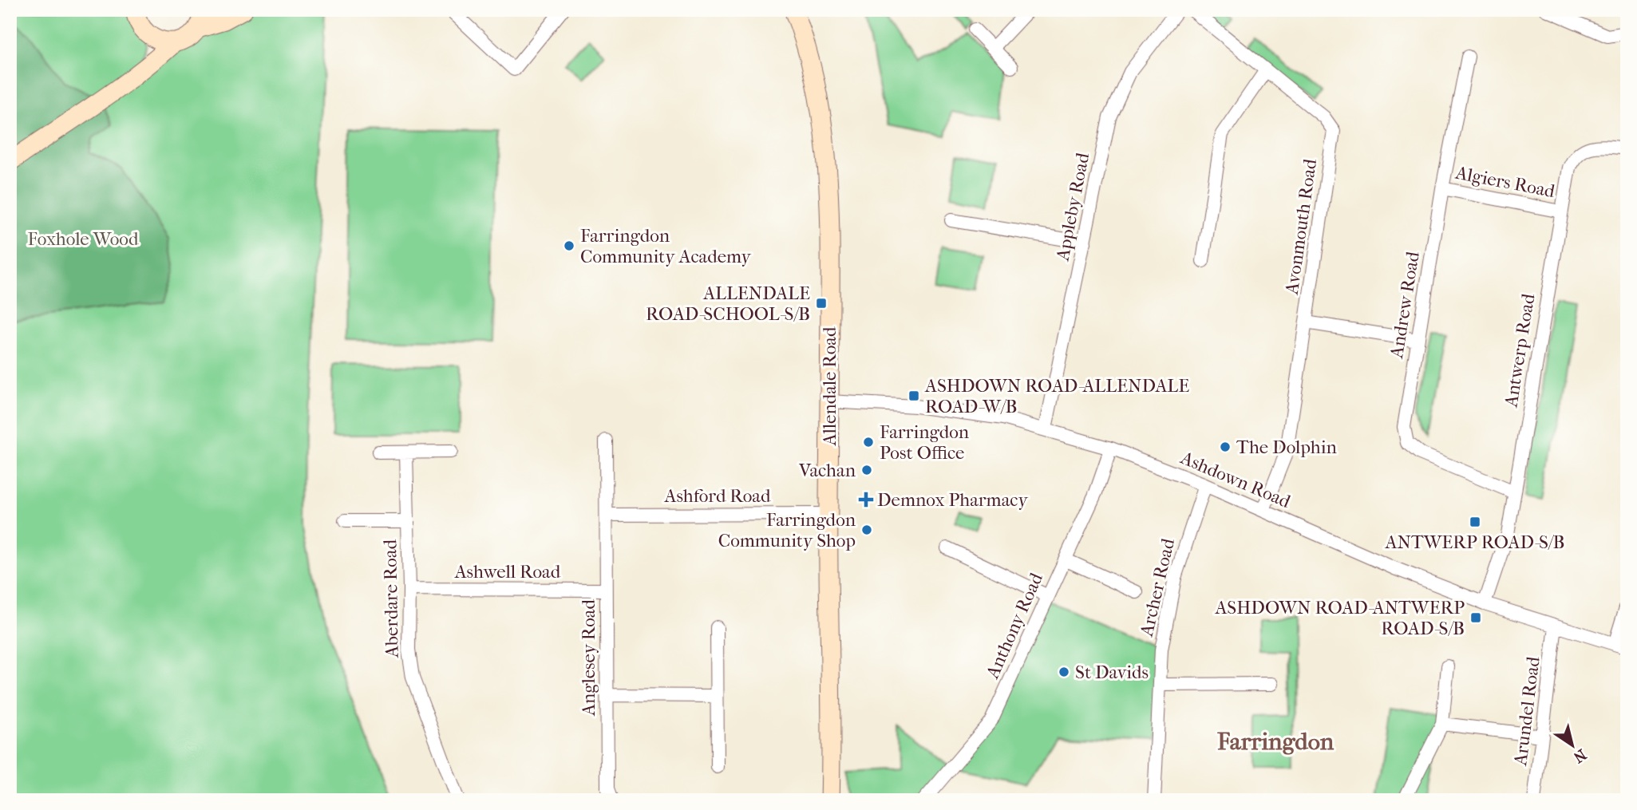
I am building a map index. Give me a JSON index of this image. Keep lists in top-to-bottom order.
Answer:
{
  "streets": {
    "street": [
      "Algiers Road",
      "Appleby Road",
      "Avonmouth Road",
      "Andrew Road",
      "Antwerp Road",
      "Allendale Road",
      "Ashdown Road",
      "Ashford Road",
      "Ashwell Road",
      "Archer Road",
      "Aberdare Road",
      "Anthony Road",
      "Anglesey Road",
      "Arundel Road"
    ]
  },
  "crossings": [
    ["Algiers Road", "Andrew Road"],
    ["Algiers Road", "Antwerp Road"],
    ["Appleby Road", "Ashdown Road"],
    ["Avonmouth Road", "Ashdown Road"],
    ["Andrew Road", "Antwerp Road"],
    ["Antwerp Road", "Ashdown Road"],
    ["Allendale Road", "Ashdown Road"],
    ["Allendale Road", "Ashford Road"],
    ["Ashdown Road", "Archer Road"],
    ["Ashdown Road", "Anthony Road"],
    ["Ashdown Road", "Arundel Road"],
    ["Ashford Road", "Anglesey Road"],
    ["Ashwell Road", "Aberdare Road"],
    ["Ashwell Road", "Anglesey Road"]
  ],
  "districts": ["Farringdon"],
  "parks": ["Foxhole Wood"],
  "places": {
    "other": [
      "Farringdon Community Academy",
      "Farringdon Post Office",
      "The Dolphin",
      "Vachan",
      "Farringdon Community Shop",
      "St Davids"
    ],
    "transit": [
      "ALLENDALE ROAD-SCHOOL-S/B",
      "ASHDOWN ROAD-ALLENDALE ROAD-W/B",
      "ANTWERP ROAD-S/B",
      "ASHDOWN ROAD-ANTWERP ROAD-S/B"
    ],
    "health": ["Demnox Pharmacy"]
  },
  "north": "bottom right"
}
